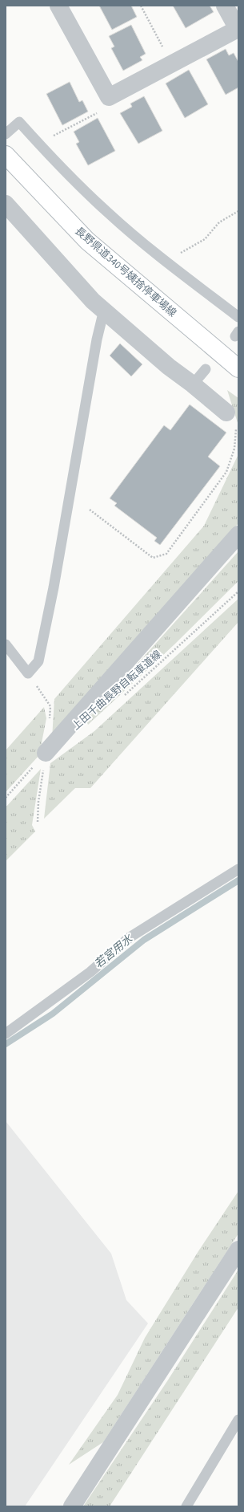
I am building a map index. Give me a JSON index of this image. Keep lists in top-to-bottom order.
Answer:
{
  "streets": {
    "main road": ["長野県道340号姨捨停車場線"],
    "path": ["上田千曲長野自転車道線"]
  },
  "water": ["若宮用水"]
}
